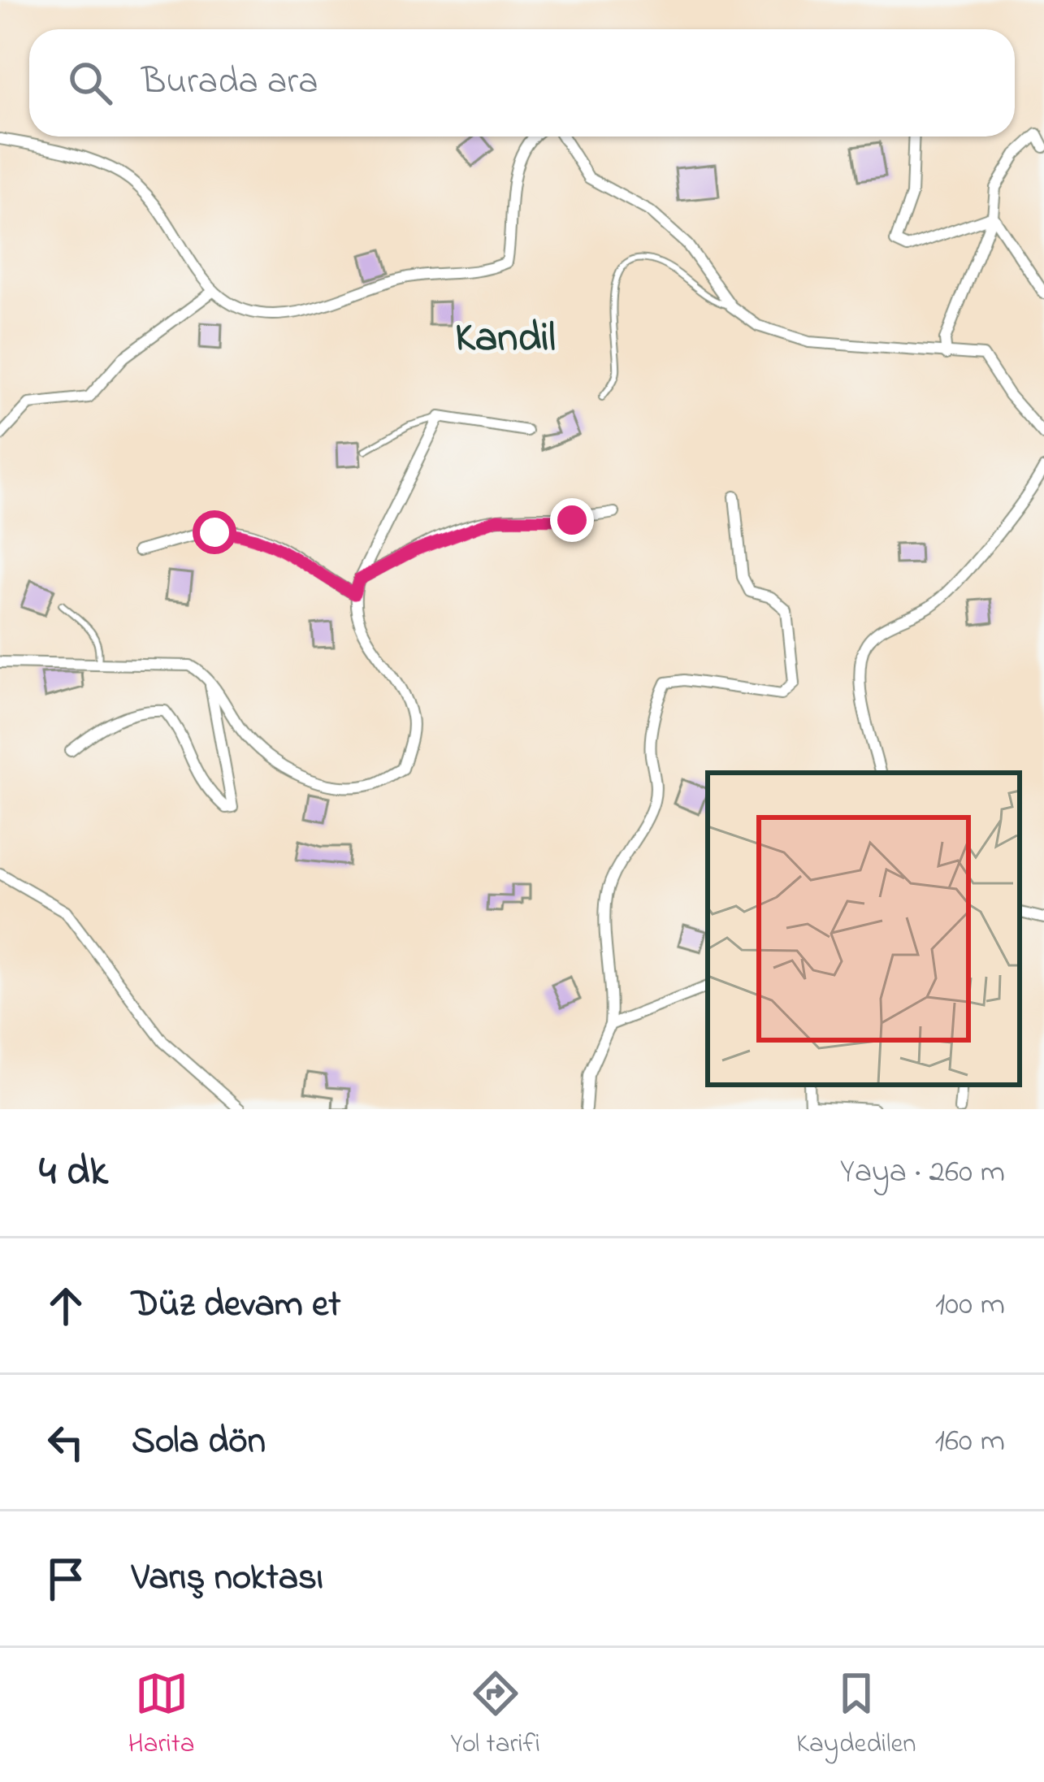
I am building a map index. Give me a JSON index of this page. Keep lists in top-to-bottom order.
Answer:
{
  "districts": ["Kandil"],
  "page": {
    "search": "Burada ara",
    "heading": ["4 dk", "Yaya · 260 m"],
    "list": [
      ["Düz devam et", "100 m"],
      ["Sola dön", "160 m"],
      "Varış noktası"
    ],
    "nav": ["Harita", "Yol tarifi", "Kaydedilen"]
  }
}
